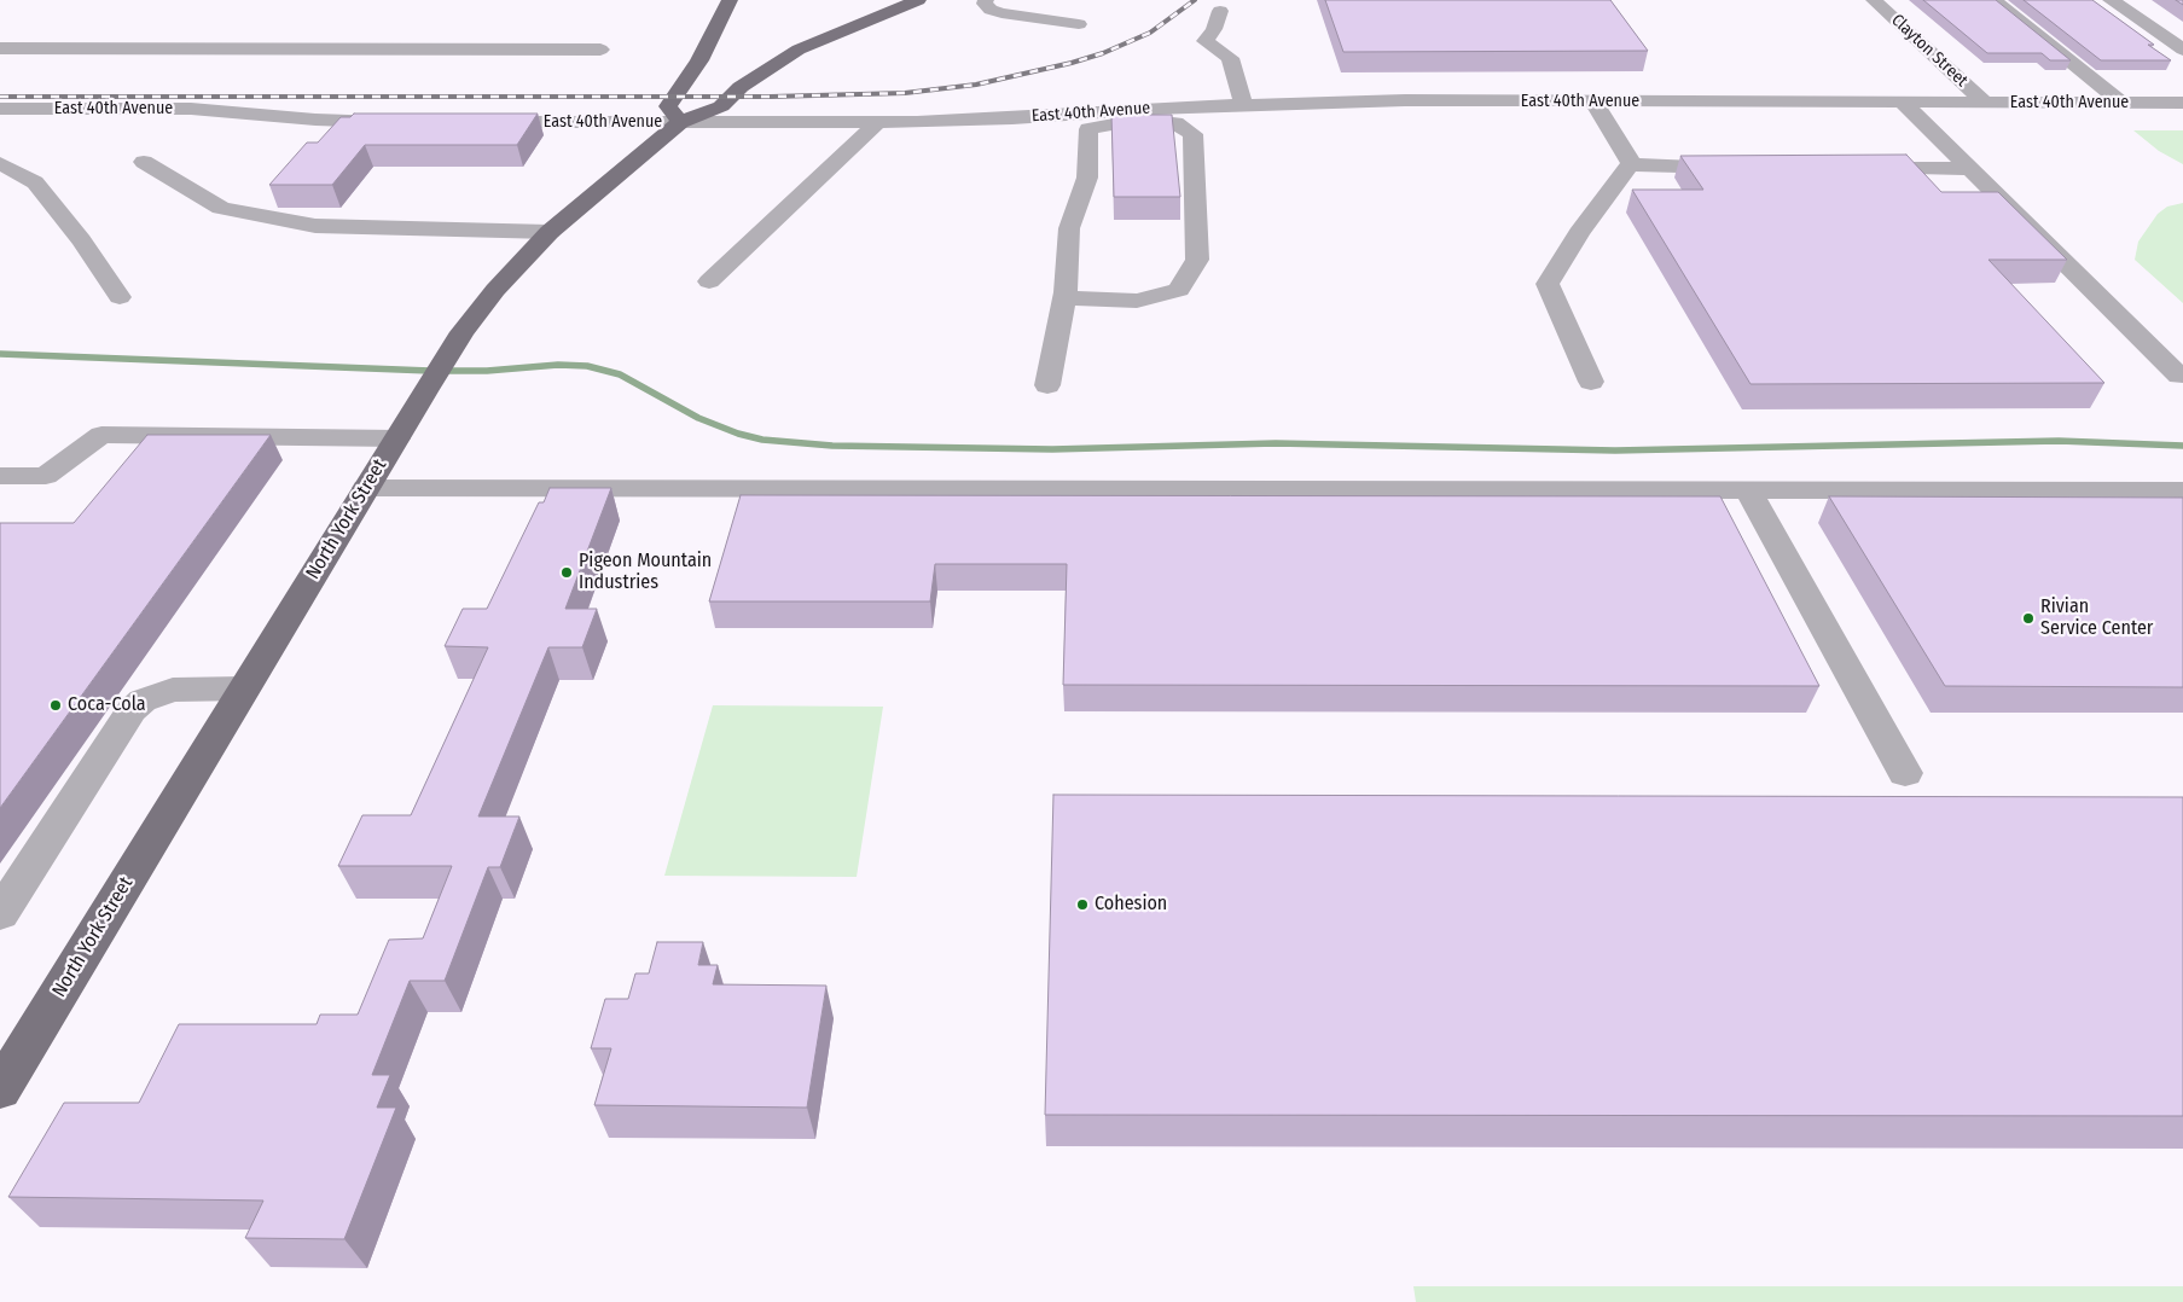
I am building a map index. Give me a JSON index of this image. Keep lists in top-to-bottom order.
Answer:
{
  "streets": {
    "main road": ["North York Street"],
    "street": ["Clayton Street", "East 40th Avenue"]
  },
  "crossings": [
    ["Clayton Street", "East 40th Avenue"],
    ["East 40th Avenue", "North York Street"]
  ],
  "places": [
    "Pigeon Mountain Industries",
    "Rivian Service Center",
    "Coca-Cola",
    "Cohesion"
  ]
}
